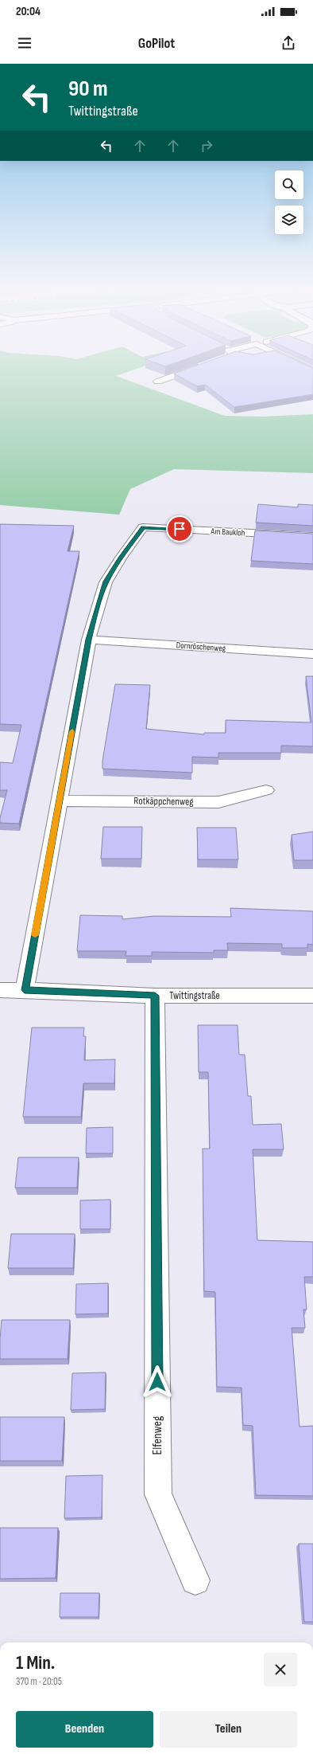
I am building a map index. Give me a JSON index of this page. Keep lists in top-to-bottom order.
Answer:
{
  "streets": {
    "street": [
      "Am Baukloh",
      "Dornröschenweg",
      "Rotkäppchenweg",
      "Twittingstraße",
      "Elfenweg"
    ]
  },
  "crossings": [
    ["Am Baukloh", "Dornröschenweg"],
    ["Twittingstraße", "Elfenweg"]
  ],
  "page": {
    "status": "20:04",
    "header": "GoPilot",
    "turn": ["90 m", "Twittingstraße"],
    "heading": ["1 Min.", "370 m · 20:05"],
    "buttons": ["Beenden", "Teilen"]
  }
}
